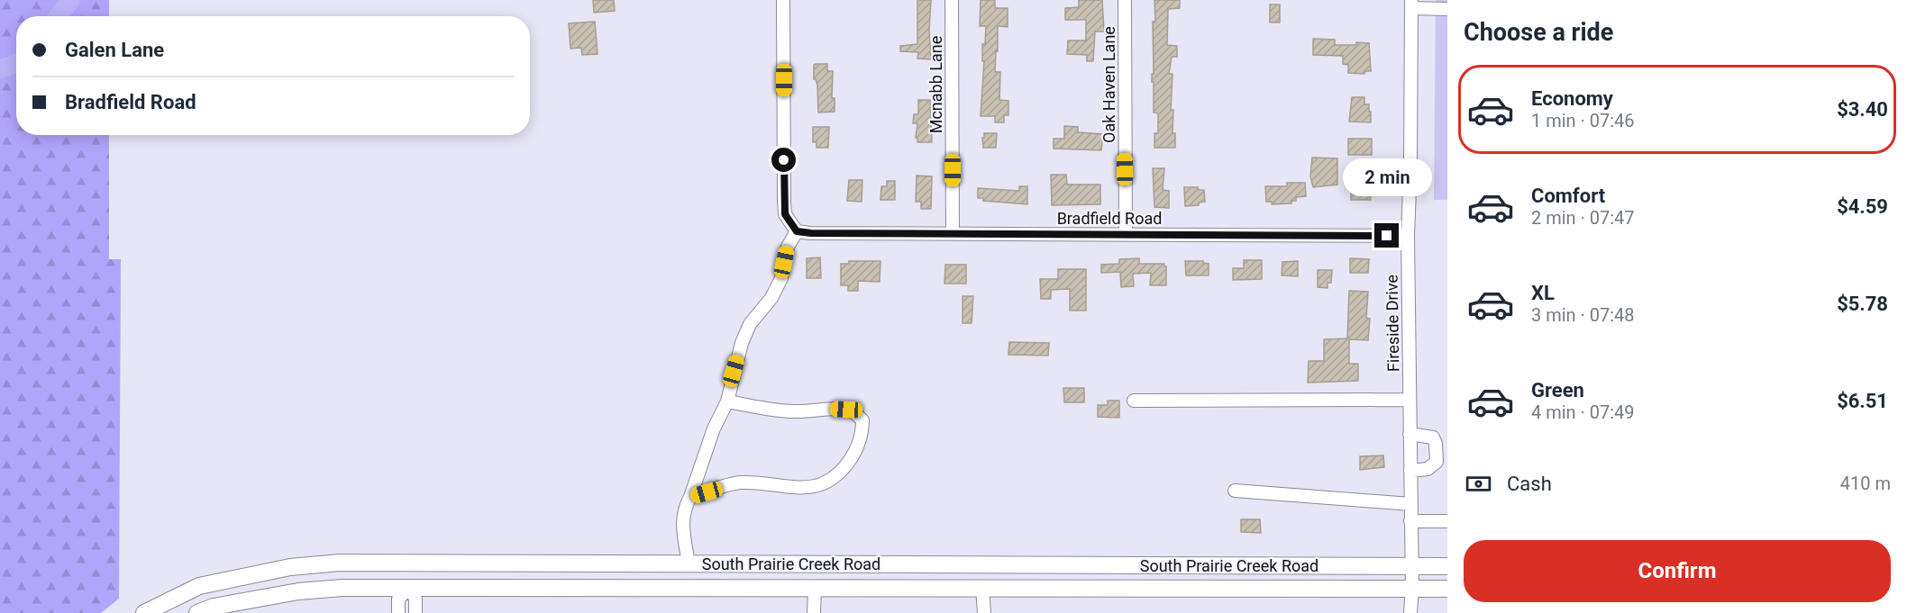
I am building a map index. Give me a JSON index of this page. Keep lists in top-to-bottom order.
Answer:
{
  "streets": {
    "main road": ["South Prairie Creek Road"],
    "street": [
      "Mcnabb Lane",
      "Oak Haven Lane",
      "Bradfield Road",
      "Fireside Drive"
    ]
  },
  "crossings": [
    ["Mcnabb Lane", "Bradfield Road"],
    ["Oak Haven Lane", "Bradfield Road"],
    ["Bradfield Road", "Fireside Drive"],
    ["Fireside Drive", "South Prairie Creek Road"]
  ],
  "page": {
    "heading": "Choose a ride",
    "banner": ["Galen Lane", "Bradfield Road"],
    "list": [
      {
        "name": "Economy",
        "note": "1 min · 07:46",
        "value": "$3.40"
      },
      {
        "name": "Comfort",
        "note": "2 min · 07:47",
        "value": "$4.59"
      },
      {
        "name": "XL",
        "note": "3 min · 07:48",
        "value": "$5.78"
      },
      {
        "name": "Green",
        "note": "4 min · 07:49",
        "value": "$6.51"
      }
    ],
    "bubble": "2 min",
    "pay": ["Cash", "410 m"],
    "buttons": "Confirm"
  }
}
